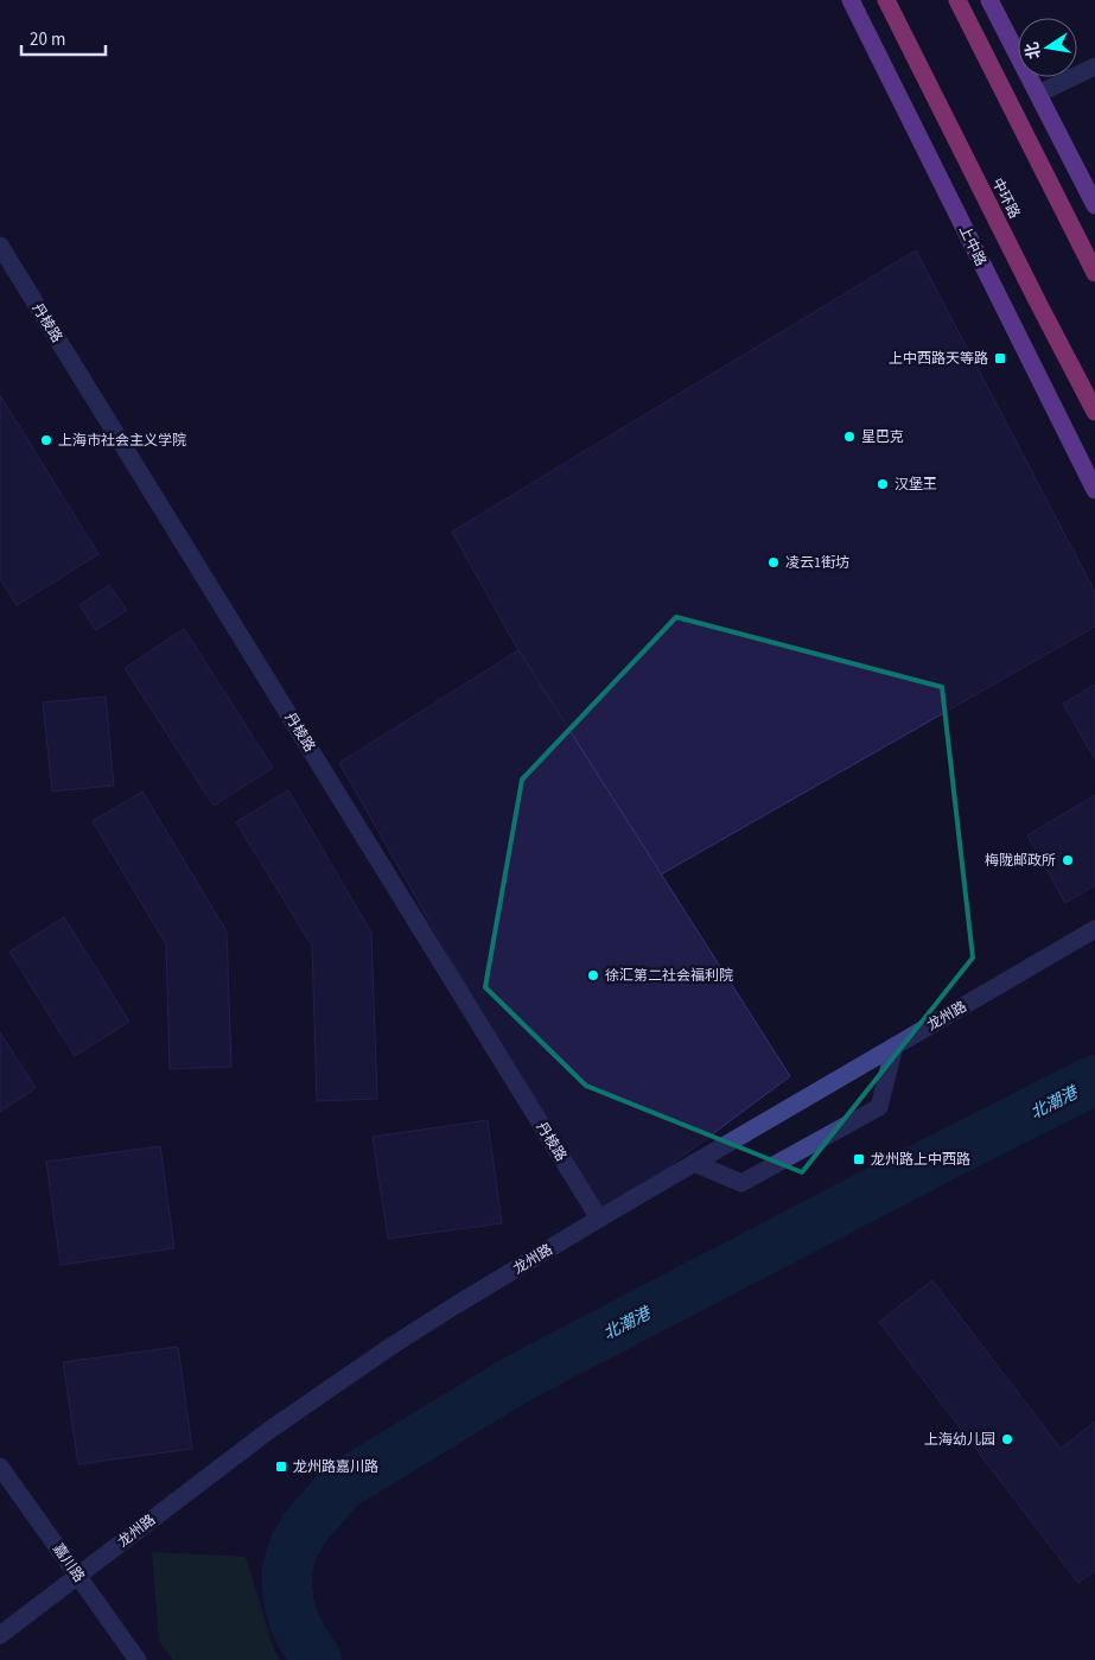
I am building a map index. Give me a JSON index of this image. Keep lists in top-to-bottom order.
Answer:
{
  "streets": {
    "highway": ["中环路"],
    "main road": ["上中路"],
    "street": ["丹棱路", "龙州路", "嘉川路"]
  },
  "crossings": [
    ["丹棱路", "龙州路"],
    ["龙州路", "嘉川路"]
  ],
  "water": ["北潮港"],
  "places": {
    "transit": ["上中西路天等路", "龙州路上中西路", "龙州路嘉川路"],
    "other": [
      "星巴克",
      "上海市社会主义学院",
      "汉堡王",
      "凌云1街坊",
      "梅陇邮政所",
      "徐汇第二社会福利院",
      "上海幼儿园"
    ]
  },
  "scale_bar": "20 m",
  "north": "left"
}
